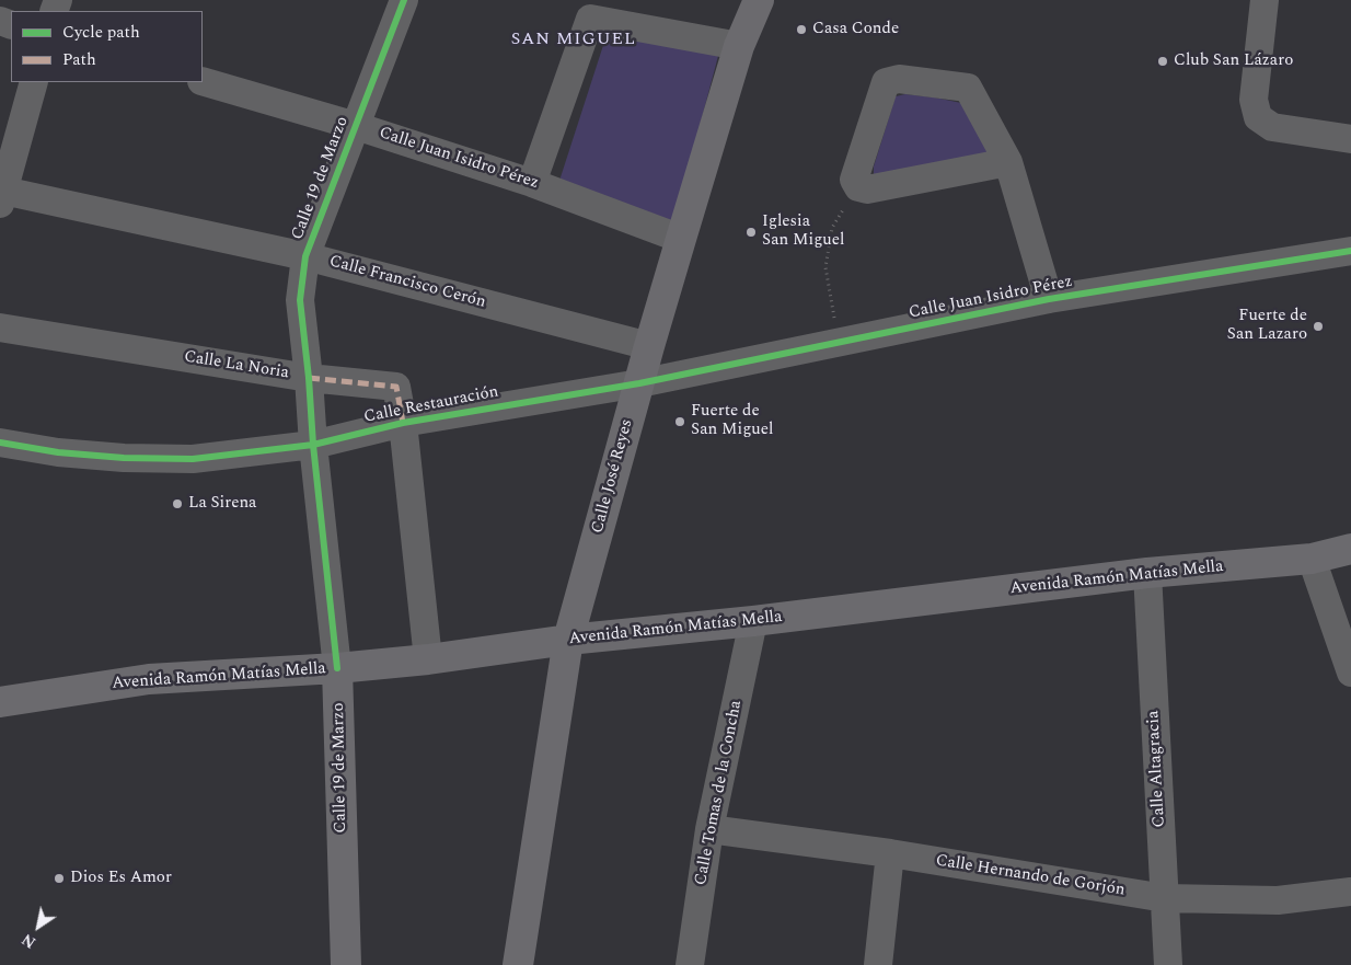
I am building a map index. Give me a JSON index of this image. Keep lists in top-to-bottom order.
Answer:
{
  "streets": {
    "main road": ["Calle 19 de Marzo", "Calle José Reyes", "Avenida Ramón Matías Mella"],
    "street": [
      "Calle Juan Isidro Pérez",
      "Calle Francisco Cerón",
      "Calle La Noria",
      "Calle Restauración",
      "Calle Altagracia",
      "Calle Tomas de la Concha",
      "Calle Hernando de Gorjón"
    ]
  },
  "crossings": [
    ["Calle Juan Isidro Pérez", "Calle 19 de Marzo"],
    ["Calle Juan Isidro Pérez", "Calle Restauración"],
    ["Calle Juan Isidro Pérez", "Calle José Reyes"],
    ["Calle 19 de Marzo", "Calle Francisco Cerón"],
    ["Calle 19 de Marzo", "Calle La Noria"],
    ["Calle 19 de Marzo", "Calle Restauración"],
    ["Calle 19 de Marzo", "Avenida Ramón Matías Mella"],
    ["Calle Francisco Cerón", "Calle José Reyes"],
    ["Calle La Noria", "Calle Restauración"],
    ["Calle La Noria", "Avenida Ramón Matías Mella"],
    ["Calle Restauración", "Calle José Reyes"],
    ["Calle José Reyes", "Avenida Ramón Matías Mella"],
    ["Avenida Ramón Matías Mella", "Calle Altagracia"],
    ["Avenida Ramón Matías Mella", "Calle Tomas de la Concha"],
    ["Calle Altagracia", "Calle Hernando de Gorjón"],
    ["Calle Tomas de la Concha", "Calle Hernando de Gorjón"]
  ],
  "districts": ["SAN MIGUEL"],
  "places": [
    "Casa Conde",
    "Club San Lázaro",
    "Iglesia San Miguel",
    "Fuerte de San Lazaro",
    "Fuerte de San Miguel",
    "La Sirena",
    "Dios Es Amor"
  ],
  "legend": ["Cycle path", "Path"],
  "north": "bottom left"
}
